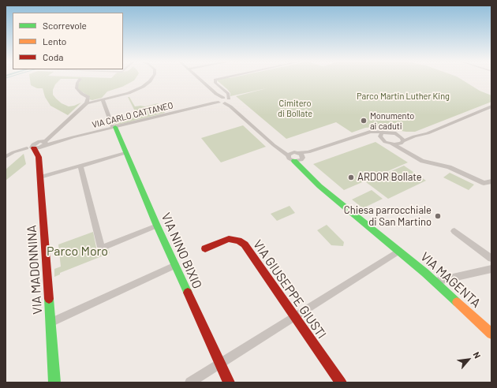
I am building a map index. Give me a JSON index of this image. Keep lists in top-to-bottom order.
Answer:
{
  "streets": {
    "street": [
      "VIA CARLO CATTANEO",
      "VIA NINO BIXIO",
      "VIA MADONNINA",
      "VIA MAGENTA",
      "VIA GIUSEPPE GIUSTI"
    ]
  },
  "crossings": [
    ["VIA CARLO CATTANEO", "VIA NINO BIXIO"],
    ["VIA CARLO CATTANEO", "VIA MADONNINA"]
  ],
  "parks": ["Parco Martin Luther King", "Cimitero di Bollate", "Parco Moro"],
  "places": ["Monumento ai caduti", "ARDOR Bollate", "Chiesa parrocchiale di San Martino"],
  "legend": ["Scorrevole", "Lento", "Coda"],
  "north": "top right"
}
